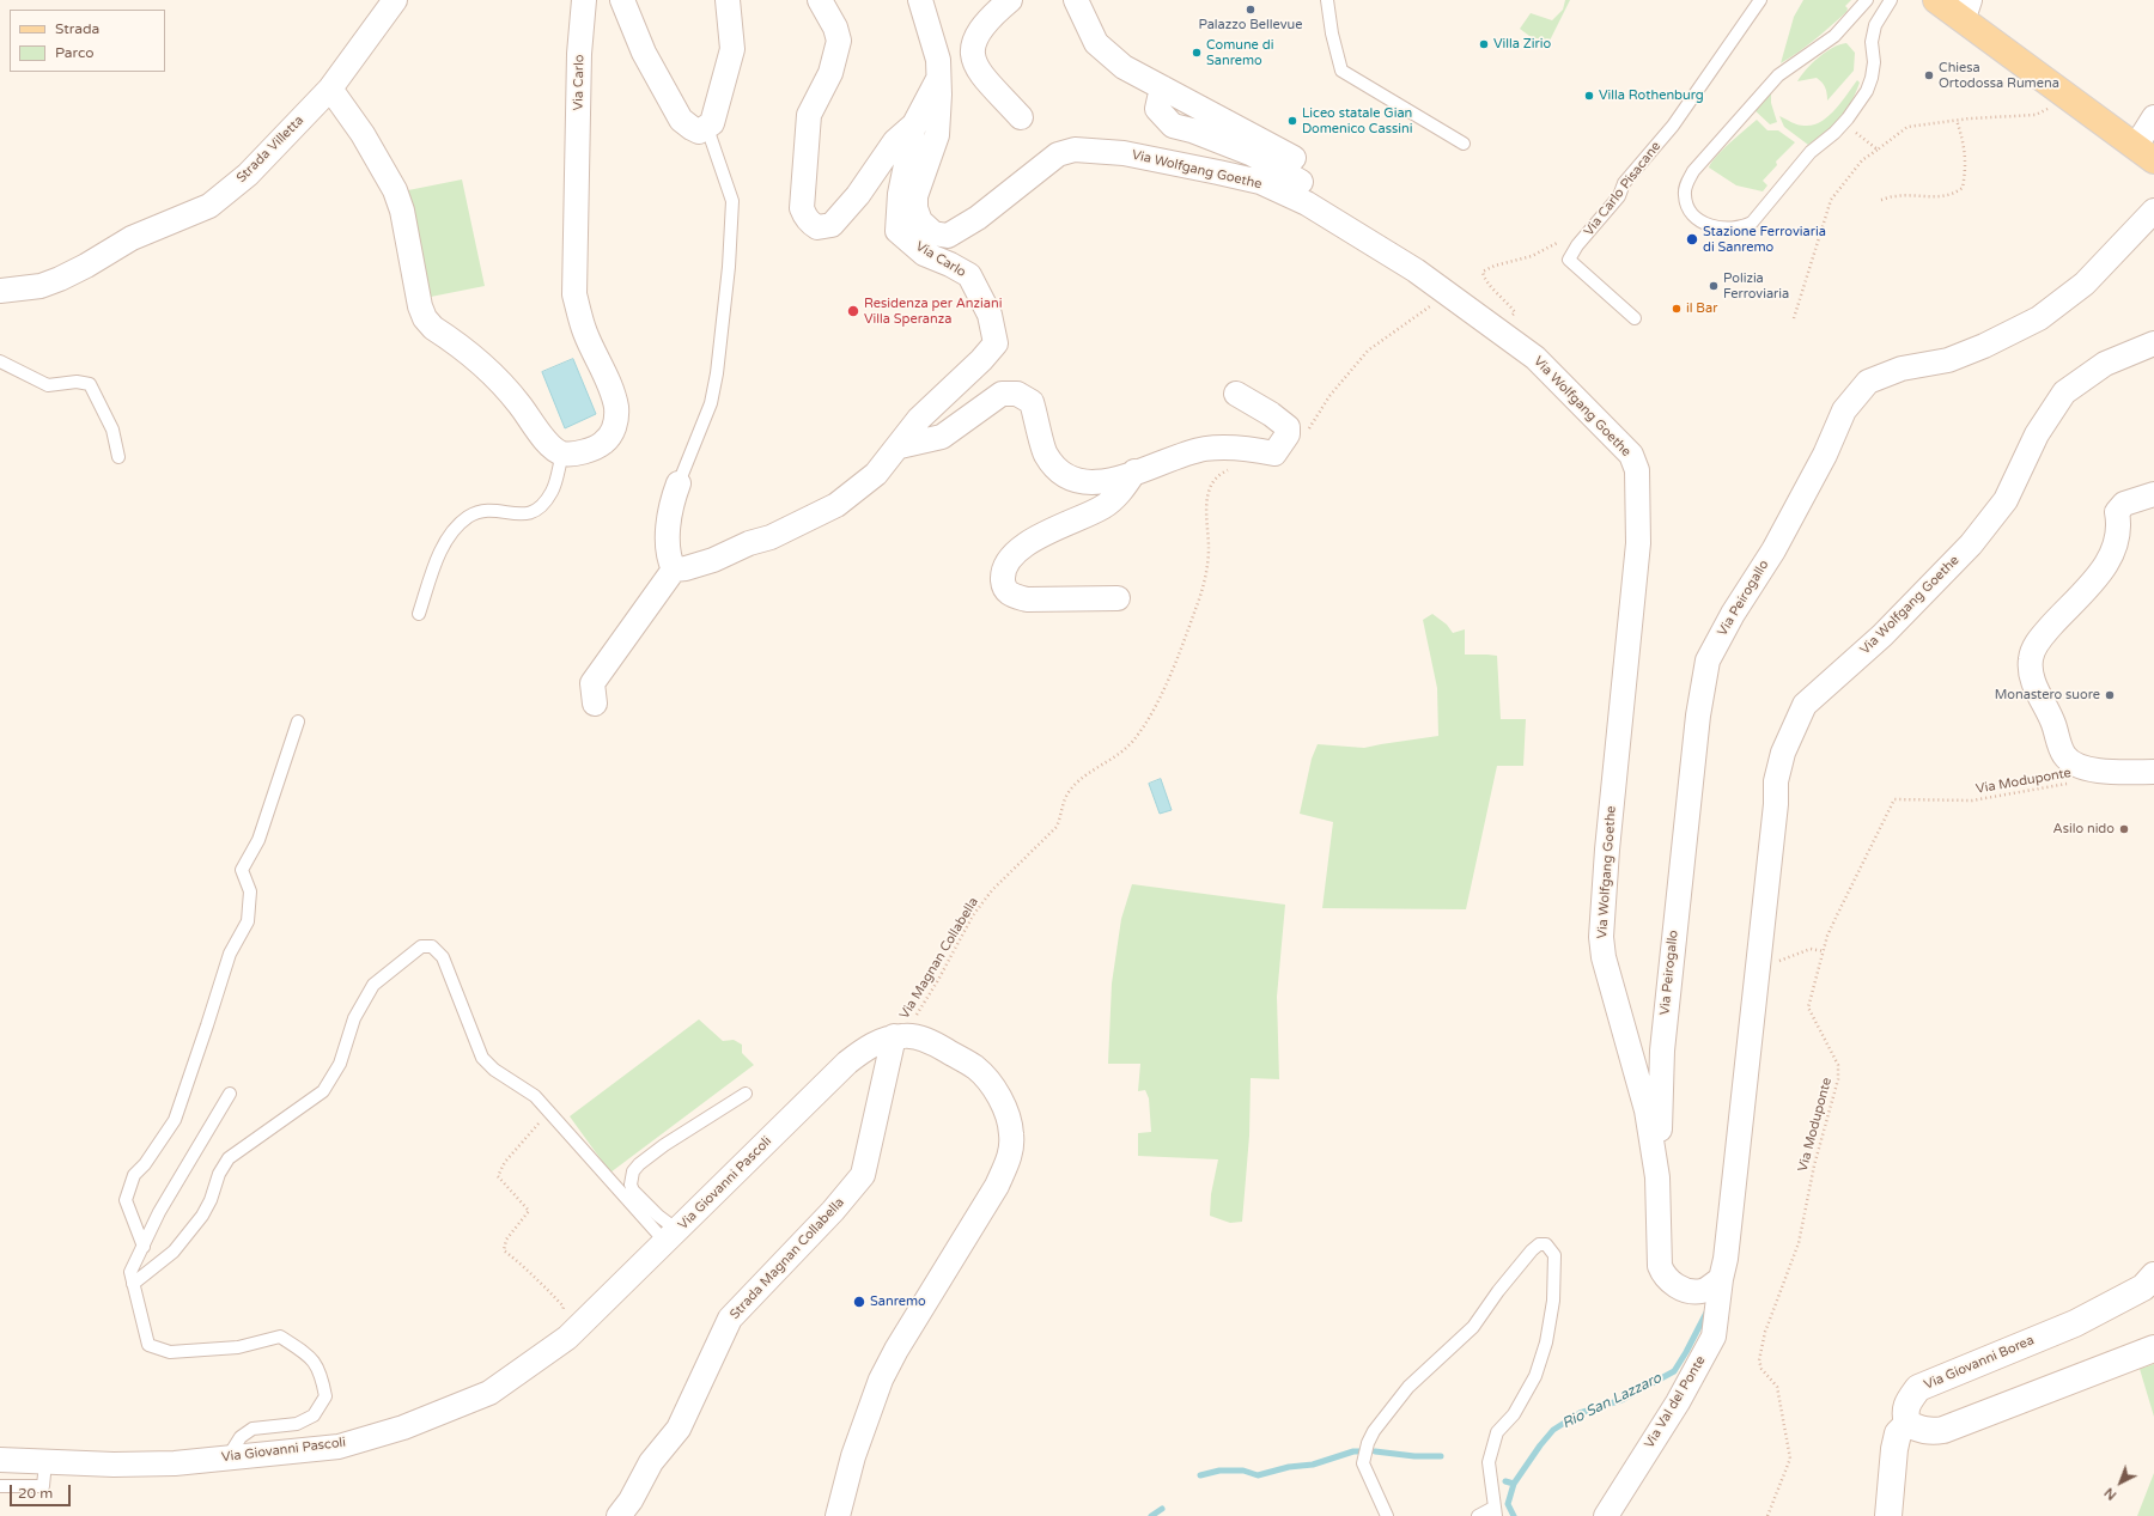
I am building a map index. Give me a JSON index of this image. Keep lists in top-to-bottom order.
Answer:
{
  "streets": {
    "main road": ["Via Giovanni Borea"],
    "street": [
      "Via Carlo",
      "Strada Villetta",
      "Via Wolfgang Goethe",
      "Via Peirogallo",
      "Via Giovanni Pascoli",
      "Strada Magnan Collabella",
      "Via Val del Ponte"
    ],
    "lane": ["Via Carlo Pisacane"],
    "path": ["Via Moduponte", "Via Magnan Collabella"]
  },
  "crossings": [
    ["Via Carlo", "Via Wolfgang Goethe"],
    ["Via Wolfgang Goethe", "Via Peirogallo"],
    ["Via Wolfgang Goethe", "Via Val del Ponte"],
    ["Via Magnan Collabella", "Via Giovanni Pascoli"],
    ["Via Magnan Collabella", "Strada Magnan Collabella"],
    ["Via Giovanni Pascoli", "Strada Magnan Collabella"]
  ],
  "water": ["Rio San Lazzaro"],
  "places": [
    "Palazzo Bellevue",
    "Villa Zirio",
    "Comune di Sanremo",
    "Chiesa Ortodossa Rumena",
    "Villa Rothenburg",
    "Liceo statale Gian Domenico Cassini",
    "Stazione Ferroviaria di Sanremo",
    "Polizia Ferroviaria",
    "il Bar",
    "Residenza per Anziani Villa Speranza",
    "Monastero suore",
    "Asilo nido",
    "Sanremo"
  ],
  "legend": ["Strada", "Parco"],
  "scale_bar": "20 m",
  "north": "bottom left"
}
